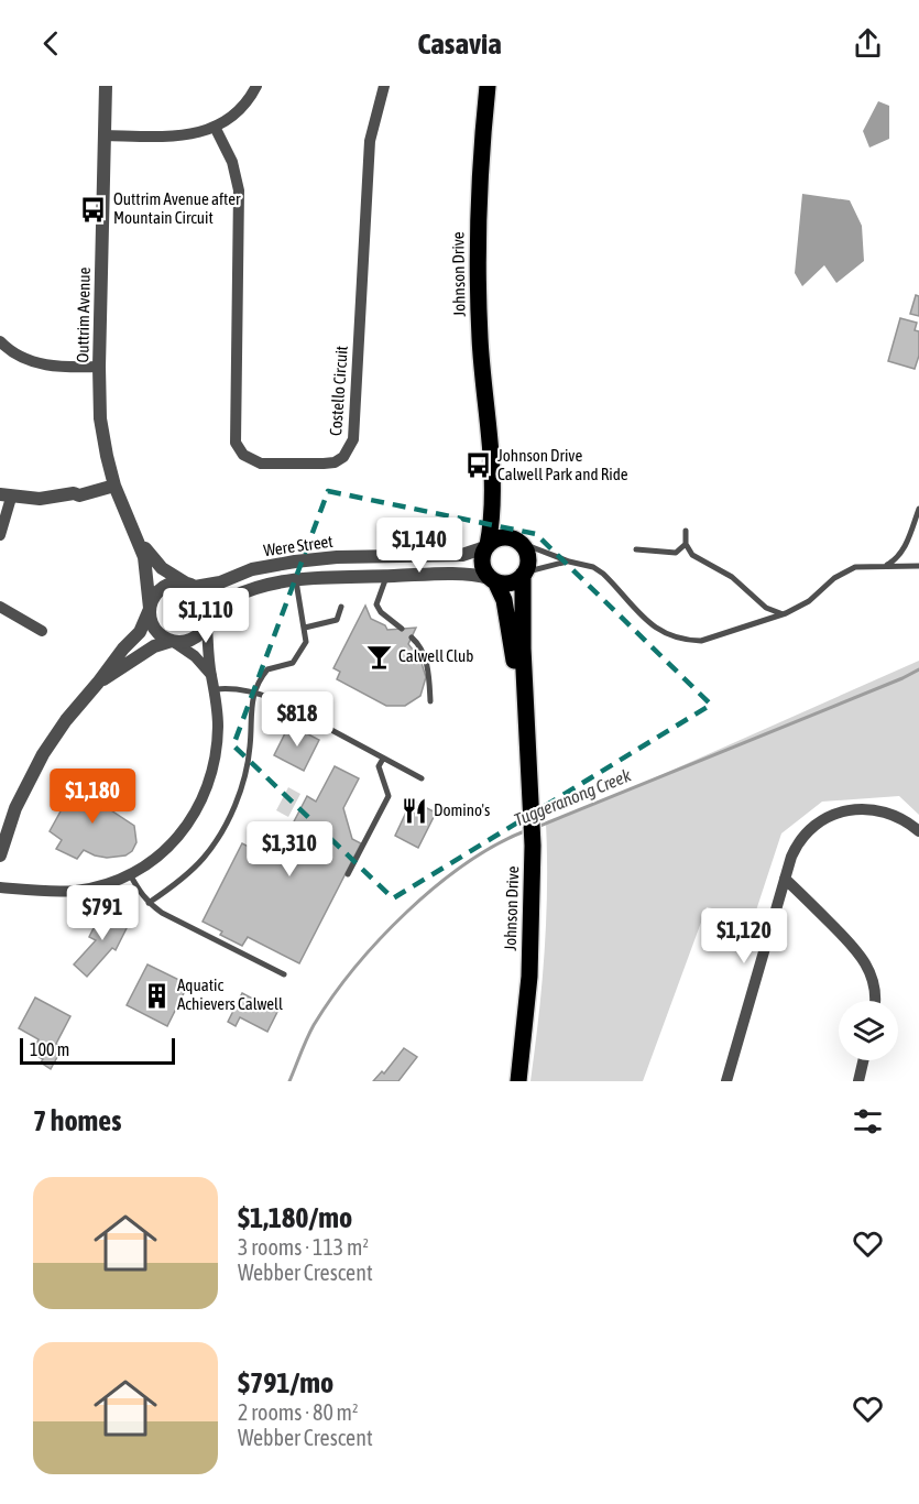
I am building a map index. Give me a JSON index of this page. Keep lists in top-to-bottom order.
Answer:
{
  "streets": {
    "main road": ["Johnson Drive"],
    "street": ["Outtrim Avenue", "Costello Circuit", "Were Street"]
  },
  "crossings": [
    ["Johnson Drive", "Were Street"],
    ["Outtrim Avenue", "Were Street"]
  ],
  "water": ["Tuggeranong Creek"],
  "places": {
    "bus stop": ["Outtrim Avenue after Mountain Circuit", "Johnson Drive Calwell Park and Ride"],
    "bar": ["Calwell Club"],
    "restaurant": ["Domino's"],
    "building": ["Aquatic Achievers Calwell"]
  },
  "scale_bar": "100 m",
  "page": {
    "header": "Casavia",
    "price": [
      "$1,140",
      "$1,110",
      "$818",
      "$1,180",
      "$1,310",
      "$791",
      "$1,120"
    ],
    "scale": "100 m",
    "heading": "7 homes",
    "list": [
      {
        "name": "$1,180/mo",
        "note": "3 rooms · 113 m² · Webber Crescent"
      },
      {
        "name": "$791/mo",
        "note": "2 rooms · 80 m² · Webber Crescent"
      }
    ]
  }
}
